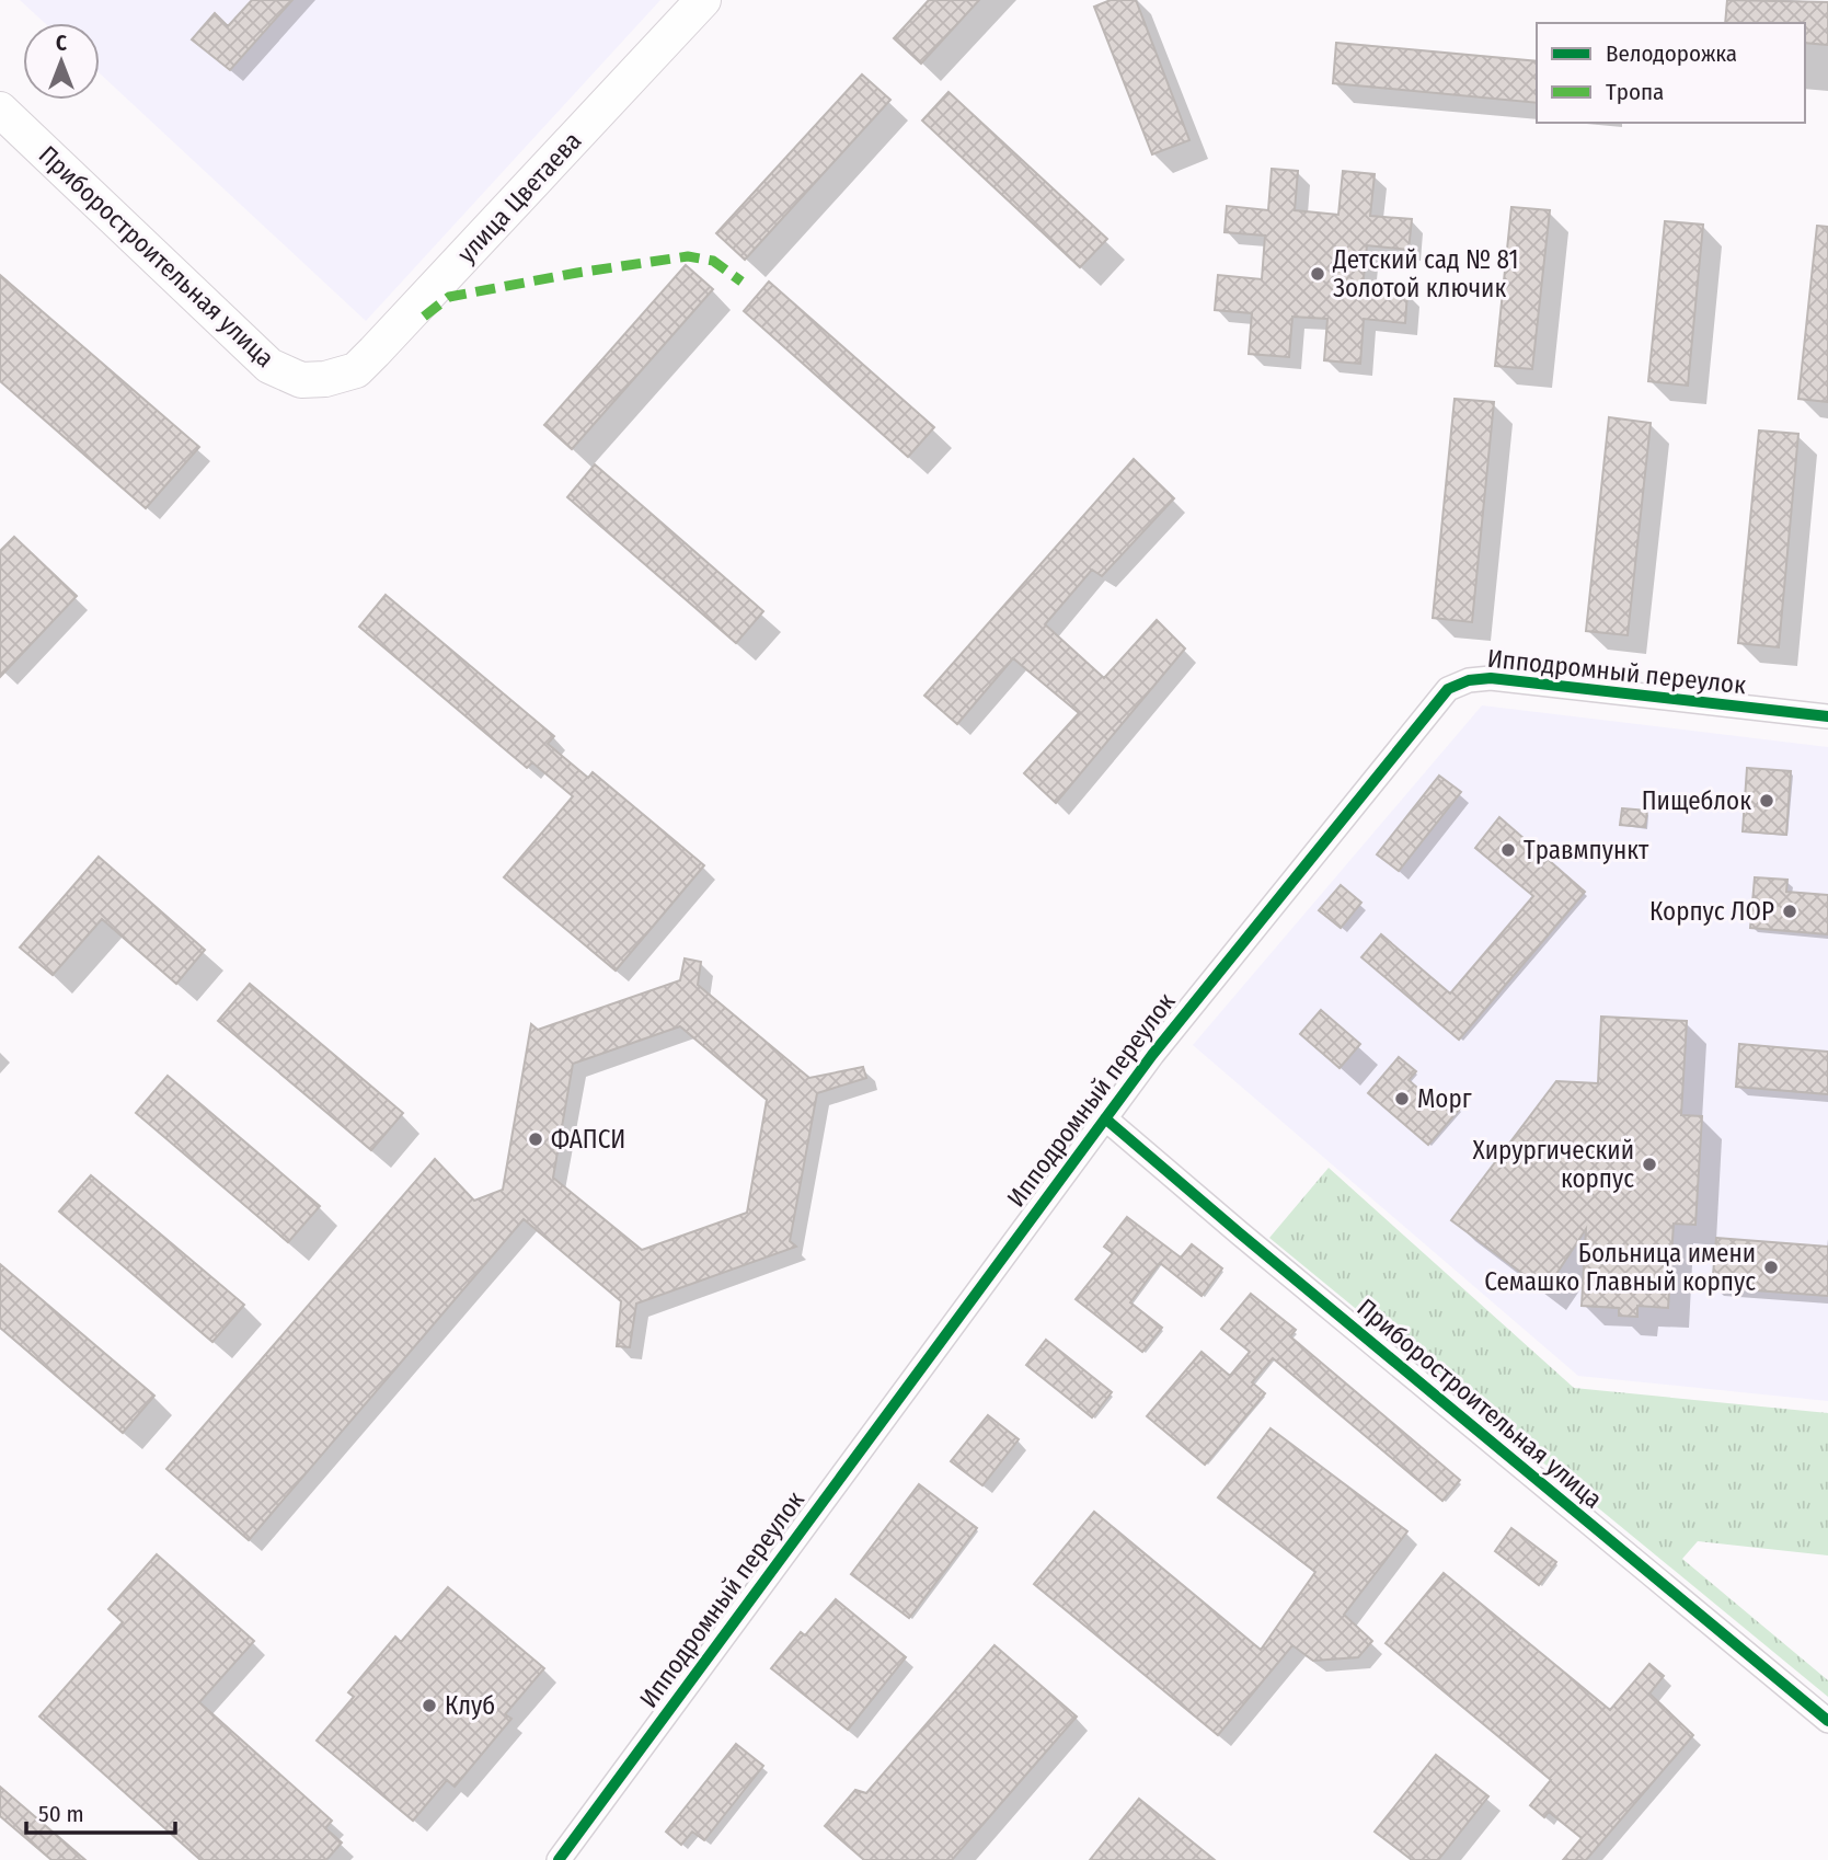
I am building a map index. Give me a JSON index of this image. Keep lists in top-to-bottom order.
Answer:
{
  "streets": {
    "main road": ["улица Цветаева", "Приборостроительная улица"],
    "street": ["Ипподромный переулок"]
  },
  "crossings": [
    ["улица Цветаева", "Приборостроительная улица"],
    ["Приборостроительная улица", "Ипподромный переулок"]
  ],
  "places": [
    "Детский сад № 81 Золотой ключик",
    "Пищеблок",
    "Травмпункт",
    "Корпус ЛОР",
    "Морг",
    "ФАПСИ",
    "Хирургический корпус",
    "Больница имени Семашко Главный корпус",
    "Клуб"
  ],
  "legend": ["Велодорожка", "Тропа"],
  "scale_bar": "50 m",
  "north": "top"
}
